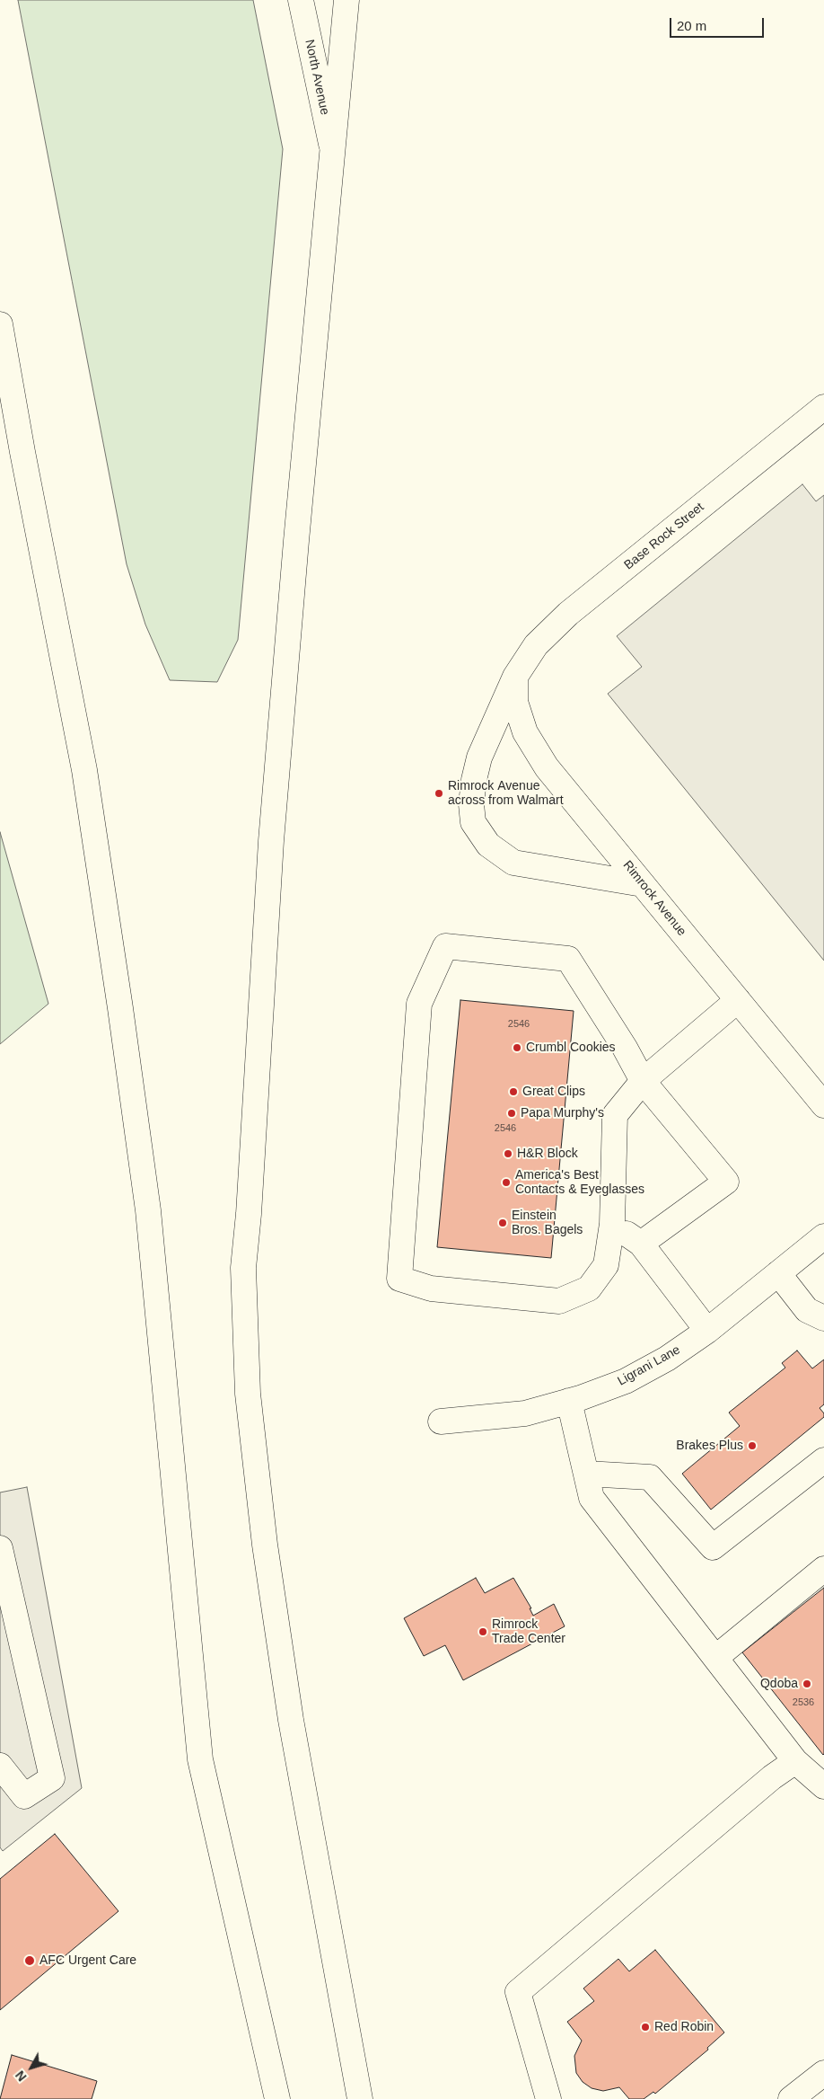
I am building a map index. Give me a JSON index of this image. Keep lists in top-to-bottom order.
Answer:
{
  "streets": {
    "main road": [
      "North Avenue",
      "Base Rock Street",
      "Rimrock Avenue",
      "Ligrani Lane"
    ]
  },
  "crossings": [
    ["Base Rock Street", "Rimrock Avenue"]
  ],
  "places": [
    "Rimrock Avenue across from Walmart",
    "Crumbl Cookies",
    "Great Clips",
    "Papa Murphy's",
    "H&R Block",
    "America's Best Contacts & Eyeglasses",
    "Einstein Bros. Bagels",
    "Brakes Plus",
    "Rimrock Trade Center",
    "Qdoba",
    "AFC Urgent Care",
    "Red Robin"
  ],
  "house_numbers": ["2546", "2546", "2536"],
  "scale_bar": "20 m",
  "north": "bottom left"
}
